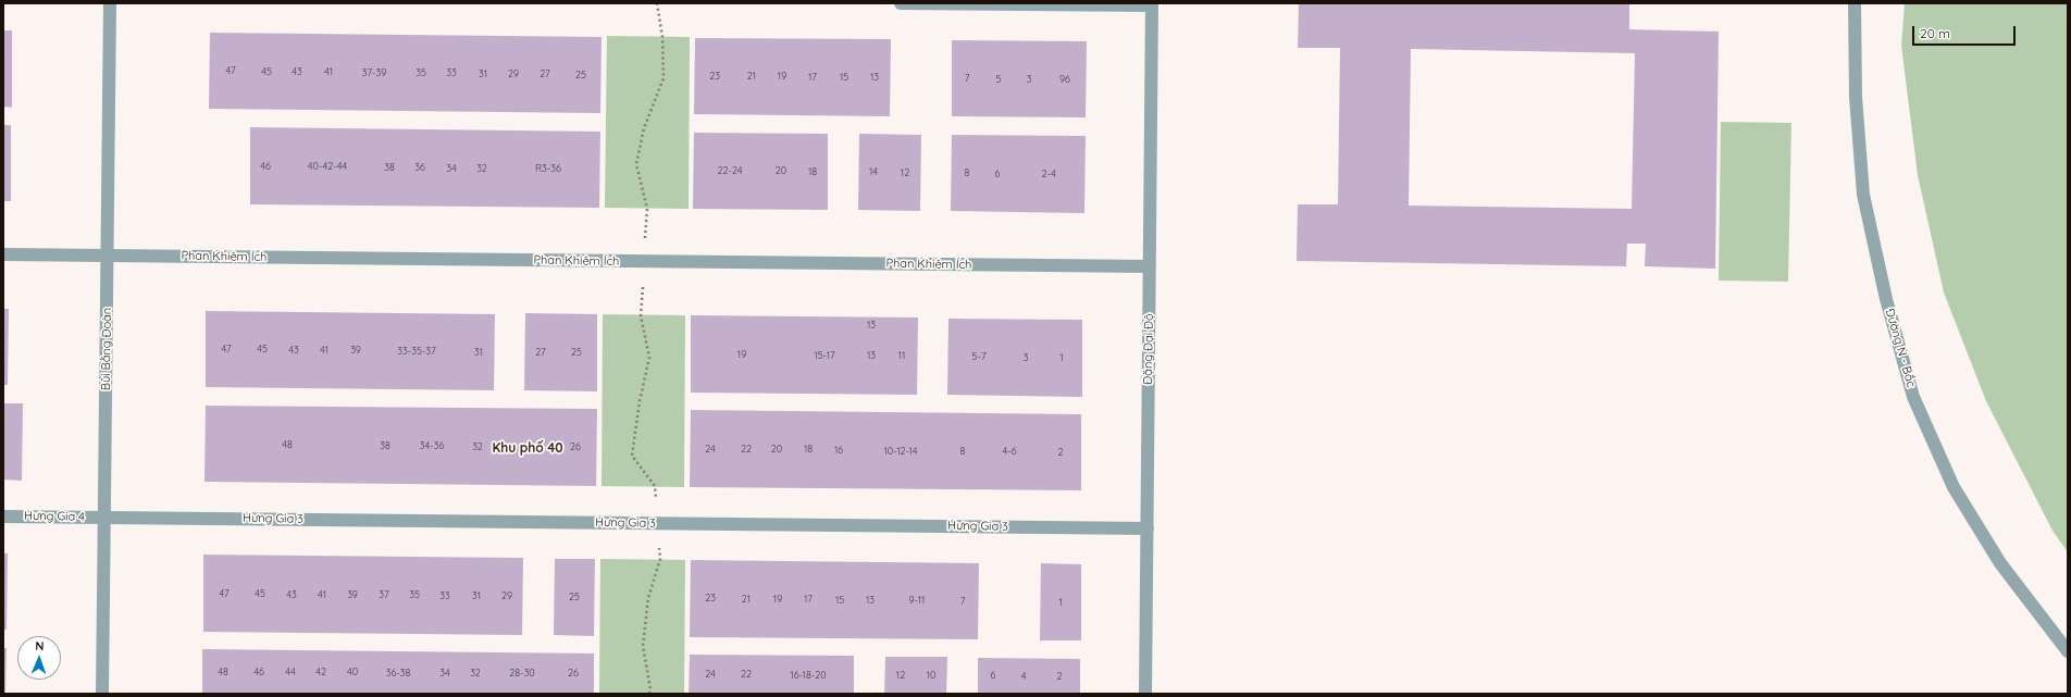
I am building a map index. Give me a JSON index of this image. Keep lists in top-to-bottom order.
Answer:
{
  "streets": {
    "street": [
      "Phan Khiêm Ích",
      "Đường N - Bắc",
      "Bùi Bằng Đoàn",
      "Đặng Đại Độ",
      "Hưng Gia 4",
      "Hưng Gia 3"
    ]
  },
  "crossings": [
    ["Phan Khiêm Ích", "Bùi Bằng Đoàn"],
    ["Phan Khiêm Ích", "Đặng Đại Độ"],
    ["Bùi Bằng Đoàn", "Hưng Gia 4"],
    ["Bùi Bằng Đoàn", "Hưng Gia 3"],
    ["Đặng Đại Độ", "Hưng Gia 3"],
    ["Hưng Gia 4", "Hưng Gia 3"]
  ],
  "districts": ["Khu phố 40"],
  "house_numbers": [
    "47",
    "45",
    "43",
    "41",
    "37-39",
    "35",
    "33",
    "31",
    "29",
    "27",
    "25",
    "23",
    "21",
    "19",
    "17",
    "15",
    "13",
    "7",
    "5",
    "3",
    "96",
    "46",
    "40-42-44",
    "38",
    "36",
    "34",
    "32",
    "R3-36",
    "22-24",
    "20",
    "18",
    "14",
    "12",
    "8",
    "6",
    "2-4",
    "13",
    "47",
    "45",
    "43",
    "41",
    "39",
    "33-35-37",
    "31",
    "27",
    "25",
    "19",
    "15-17",
    "13",
    "11",
    "5-7",
    "3",
    "1",
    "48",
    "38",
    "34-36",
    "32",
    "26",
    "24",
    "22",
    "20",
    "18",
    "16",
    "10-12-14",
    "8",
    "4-6",
    "2",
    "47",
    "45",
    "43",
    "41",
    "39",
    "37",
    "35",
    "33",
    "31",
    "29",
    "25",
    "23",
    "21",
    "19",
    "17",
    "15",
    "13",
    "9-11",
    "7",
    "1",
    "48",
    "46",
    "44",
    "42",
    "40",
    "36-38",
    "34",
    "32",
    "28-30",
    "26",
    "24",
    "22",
    "16-18-20",
    "12",
    "10",
    "6",
    "4",
    "2"
  ],
  "scale_bar": "20 m",
  "north": "top"
}
